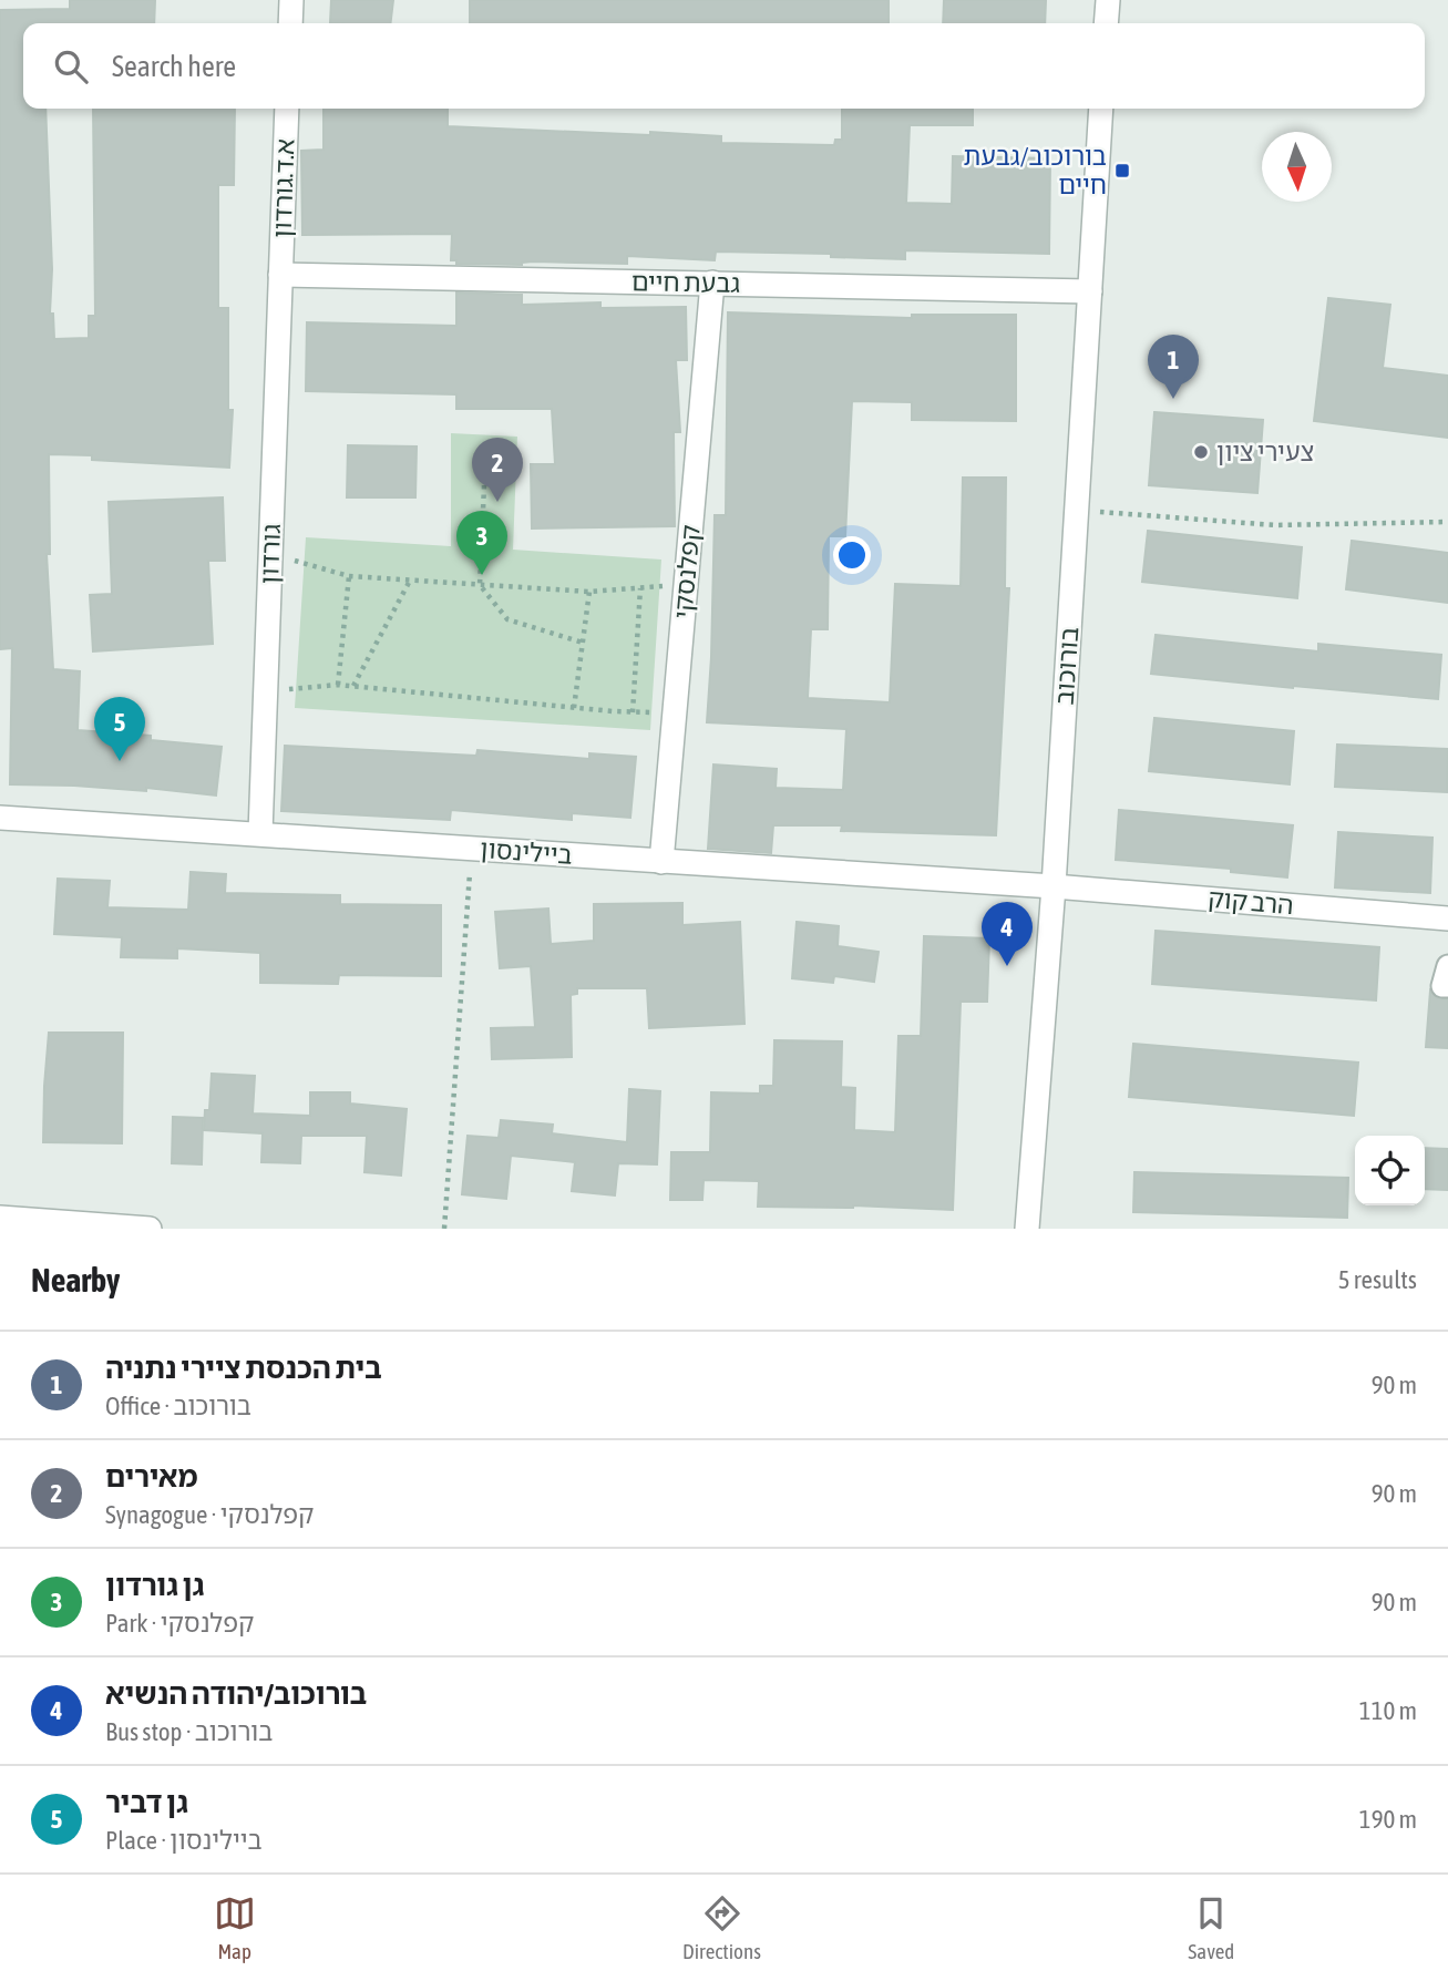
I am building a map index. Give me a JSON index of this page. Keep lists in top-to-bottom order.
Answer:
{
  "streets": {
    "street": [
      "א.ד.גורדון",
      "גבעת חיים",
      "גורדון",
      "קפלנסקי",
      "בורוכוב",
      "ביילינסון",
      "הרב קוק"
    ]
  },
  "crossings": [
    ["א.ד.גורדון", "גבעת חיים"],
    ["א.ד.גורדון", "גורדון"],
    ["גבעת חיים", "גורדון"],
    ["גבעת חיים", "קפלנסקי"],
    ["גבעת חיים", "בורוכוב"],
    ["גורדון", "ביילינסון"],
    ["קפלנסקי", "ביילינסון"],
    ["בורוכוב", "ביילינסון"],
    ["בורוכוב", "הרב קוק"],
    ["ביילינסון", "הרב קוק"]
  ],
  "places": {
    "transit": ["בורוכוב/גבעת חיים"],
    "other": ["צעירי ציון"]
  },
  "north": "bottom",
  "page": {
    "search": "Search here",
    "pins": [
      "1",
      "2",
      "3",
      "5",
      "4"
    ],
    "heading": ["Nearby", "5 results"],
    "list": [
      {
        "mark": "1",
        "name": "בית הכנסת ציירי נתניה",
        "note": "Office · בורוכוב",
        "value": "90 m"
      },
      {
        "mark": "2",
        "name": "מאירים",
        "note": "Synagogue · קפלנסקי",
        "value": "90 m"
      },
      {
        "mark": "3",
        "name": "גן גורדון",
        "note": "Park · קפלנסקי",
        "value": "90 m"
      },
      {
        "mark": "4",
        "name": "בורוכוב/יהודה הנשיא",
        "note": "Bus stop · בורוכוב",
        "value": "110 m"
      },
      {
        "mark": "5",
        "name": "גן דביר",
        "note": "Place · ביילינסון",
        "value": "190 m"
      }
    ],
    "nav": ["Map", "Directions", "Saved"]
  }
}
